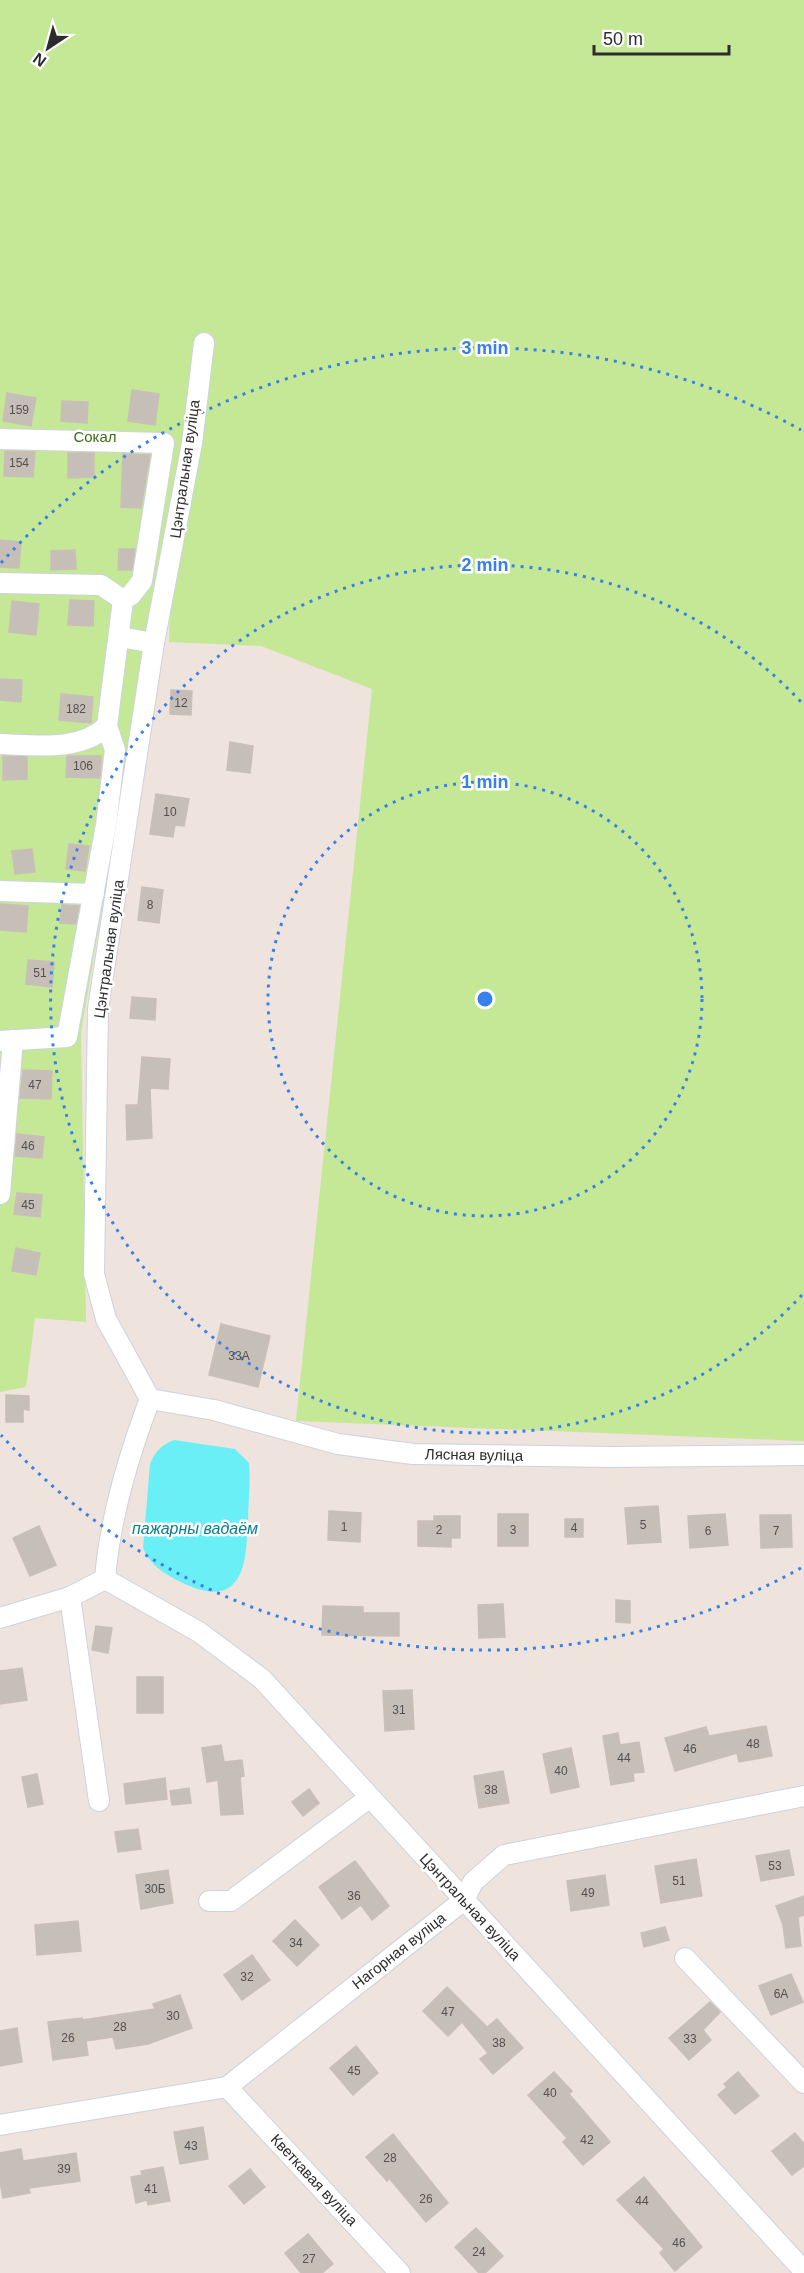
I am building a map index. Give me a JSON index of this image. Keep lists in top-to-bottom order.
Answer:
{
  "streets": {
    "street": [
      "Цэнтральная вуліца",
      "Лясная вуліца",
      "Нагорная вуліца",
      "Кветкавая вуліца"
    ]
  },
  "crossings": [
    ["Цэнтральная вуліца", "Лясная вуліца"],
    ["Цэнтральная вуліца", "Нагорная вуліца"],
    ["Нагорная вуліца", "Кветкавая вуліца"]
  ],
  "water": ["пажарны вадаём"],
  "parks": ["Сокал"],
  "house_numbers": [
    "159",
    "154",
    "12",
    "182",
    "106",
    "10",
    "8",
    "51",
    "47",
    "46",
    "45",
    "33А",
    "5",
    "1",
    "4",
    "2",
    "3",
    "6",
    "7",
    "31",
    "48",
    "46",
    "44",
    "40",
    "38",
    "53",
    "51",
    "30Б",
    "49",
    "36",
    "34",
    "32",
    "6А",
    "47",
    "30",
    "28",
    "26",
    "33",
    "38",
    "45",
    "40",
    "42",
    "43",
    "28",
    "39",
    "41",
    "26",
    "44",
    "46",
    "24",
    "27"
  ],
  "scale_bar": "50 m",
  "north": "bottom left",
  "rings": ["3 min", "2 min", "1 min"]
}
